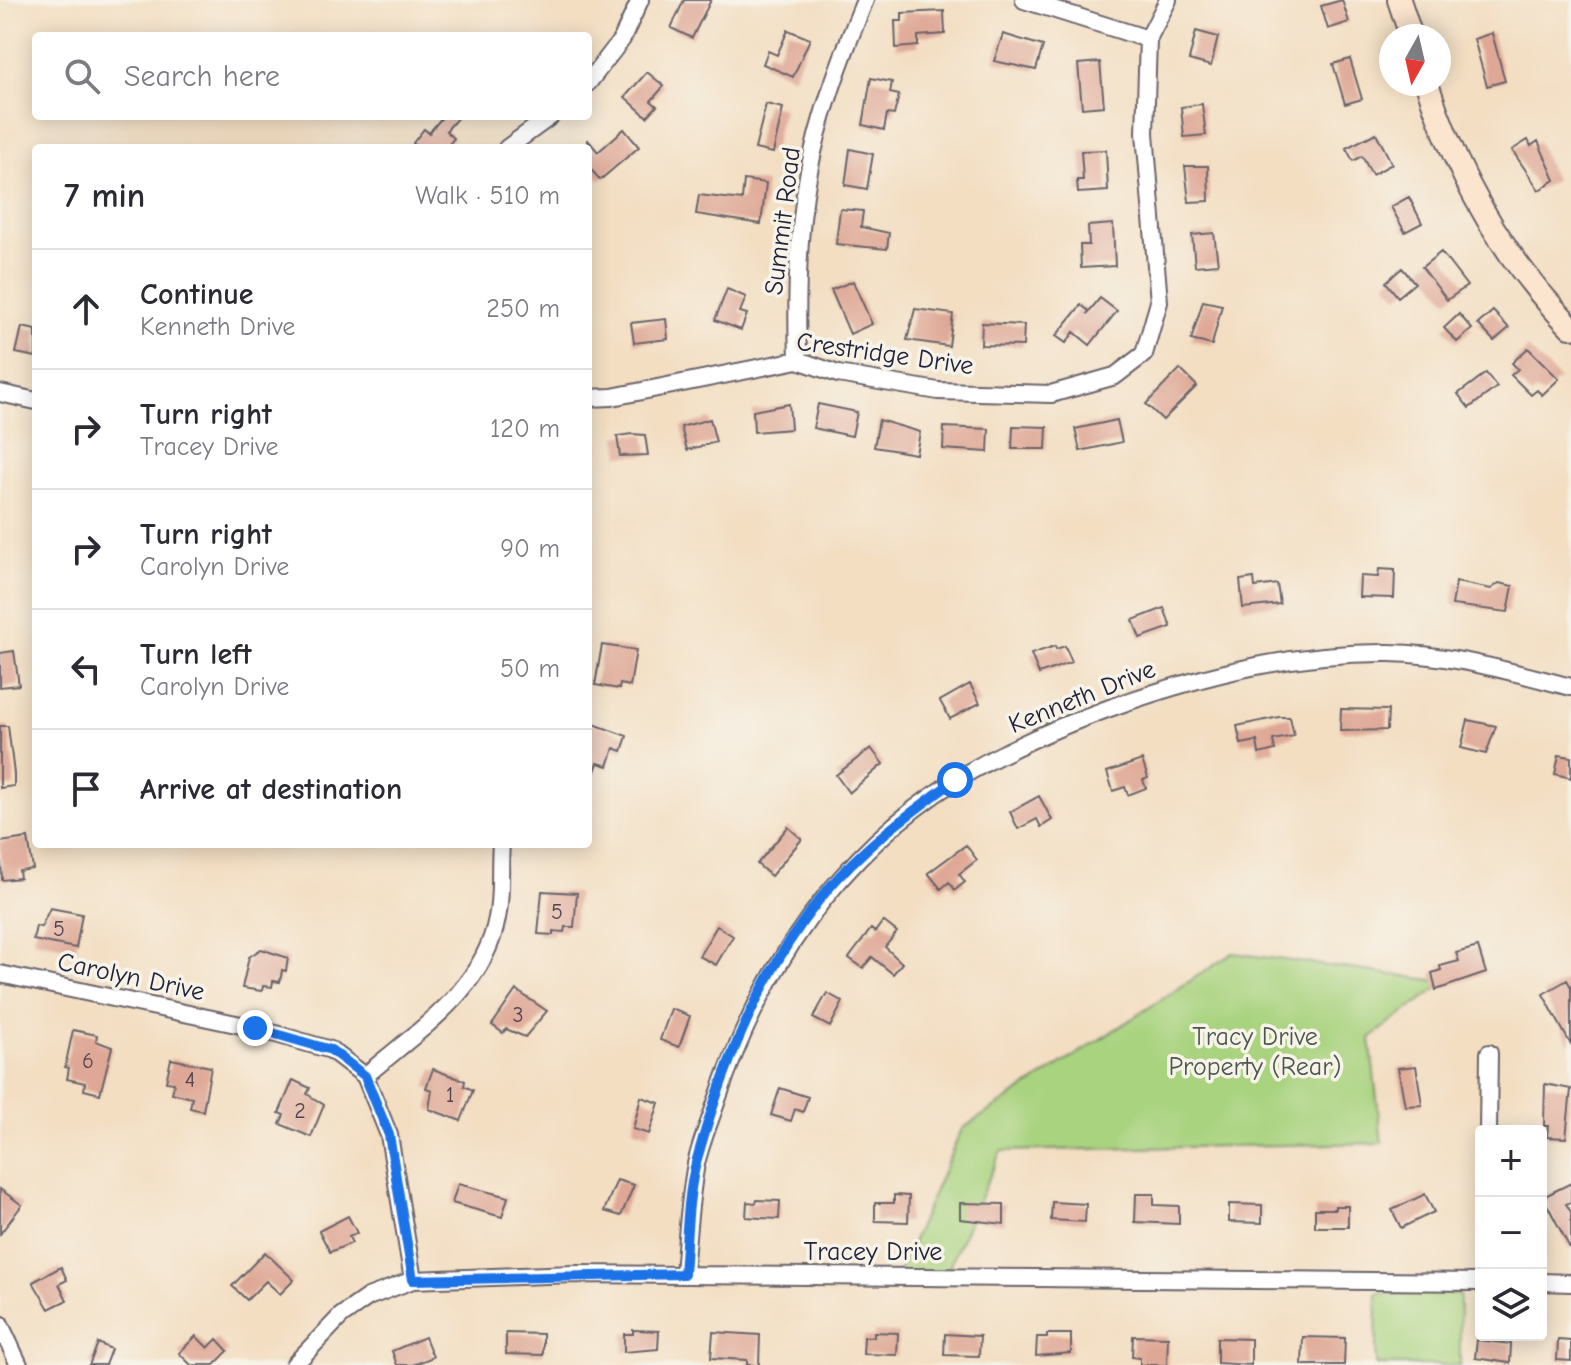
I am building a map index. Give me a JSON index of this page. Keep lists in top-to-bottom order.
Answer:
{
  "streets": {
    "street": [
      "Summit Road",
      "Crestridge Drive",
      "Kenneth Drive",
      "Carolyn Drive",
      "Tracey Drive"
    ]
  },
  "crossings": [
    ["Summit Road", "Crestridge Drive"],
    ["Kenneth Drive", "Tracey Drive"]
  ],
  "parks": ["Tracy Drive Property (Rear)"],
  "house_numbers": [
    "5",
    "5",
    "3",
    "6",
    "4",
    "1",
    "2"
  ],
  "north": "bottom",
  "page": {
    "search": "Search here",
    "heading": ["7 min", "Walk · 510 m"],
    "list": [
      ["Continue", "Kenneth Drive", "250 m"],
      ["Turn right", "Tracey Drive", "120 m"],
      ["Turn right", "Carolyn Drive", "90 m"],
      ["Turn left", "Carolyn Drive", "50 m"],
      "Arrive at destination"
    ],
    "map_buttons": ["+", "−"]
  }
}
